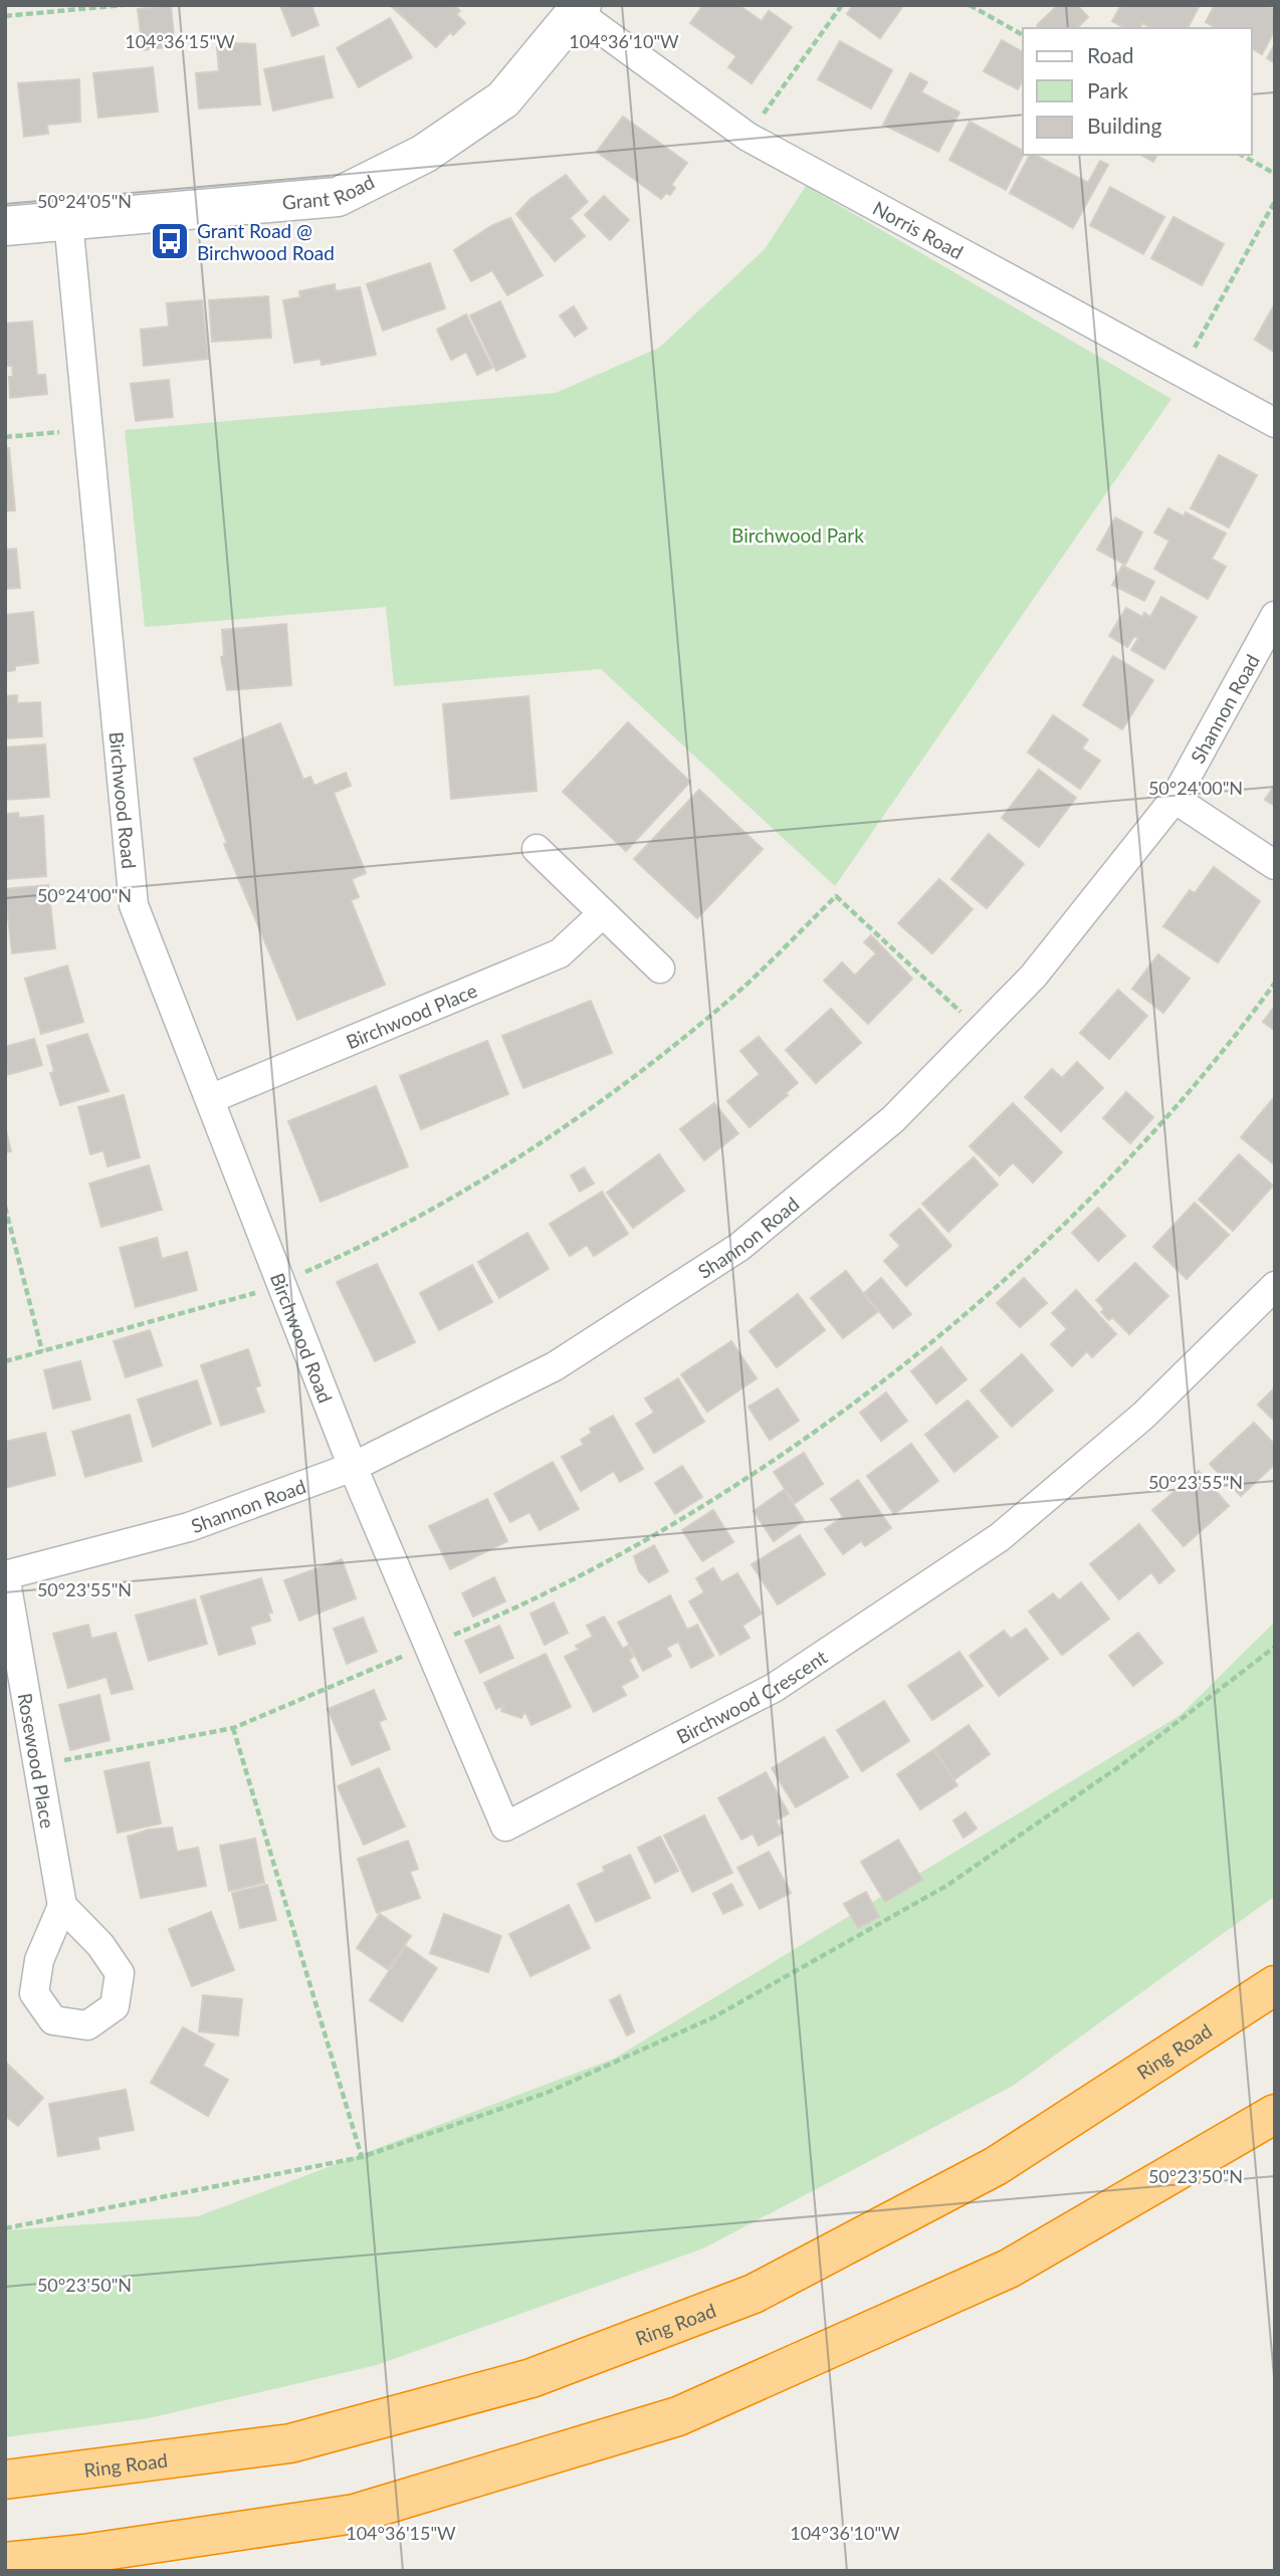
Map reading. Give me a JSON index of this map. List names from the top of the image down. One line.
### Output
{"streets":{"highway":["Ring Road"],"street":["Grant Road","Norris Road","Shannon Road","Birchwood Road","Birchwood Place","Birchwood Crescent","Rosewood Place"]},"crossings":[["Grant Road","Norris Road"],["Grant Road","Birchwood Road"],["Shannon Road","Birchwood Road"],["Shannon Road","Birchwood Crescent"],["Shannon Road","Rosewood Place"],["Birchwood Road","Birchwood Place"],["Birchwood Road","Birchwood Crescent"]],"parks":["Birchwood Park"],"places":{"bus stop":["Grant Road @ Birchwood Road"]},"legend":["Road","Park","Building"],"coordinates":["104°36'15\"W","104°36'10\"W","50°24'05\"N","50°24'00\"N","50°23'55\"N","50°23'50\"N"]}
